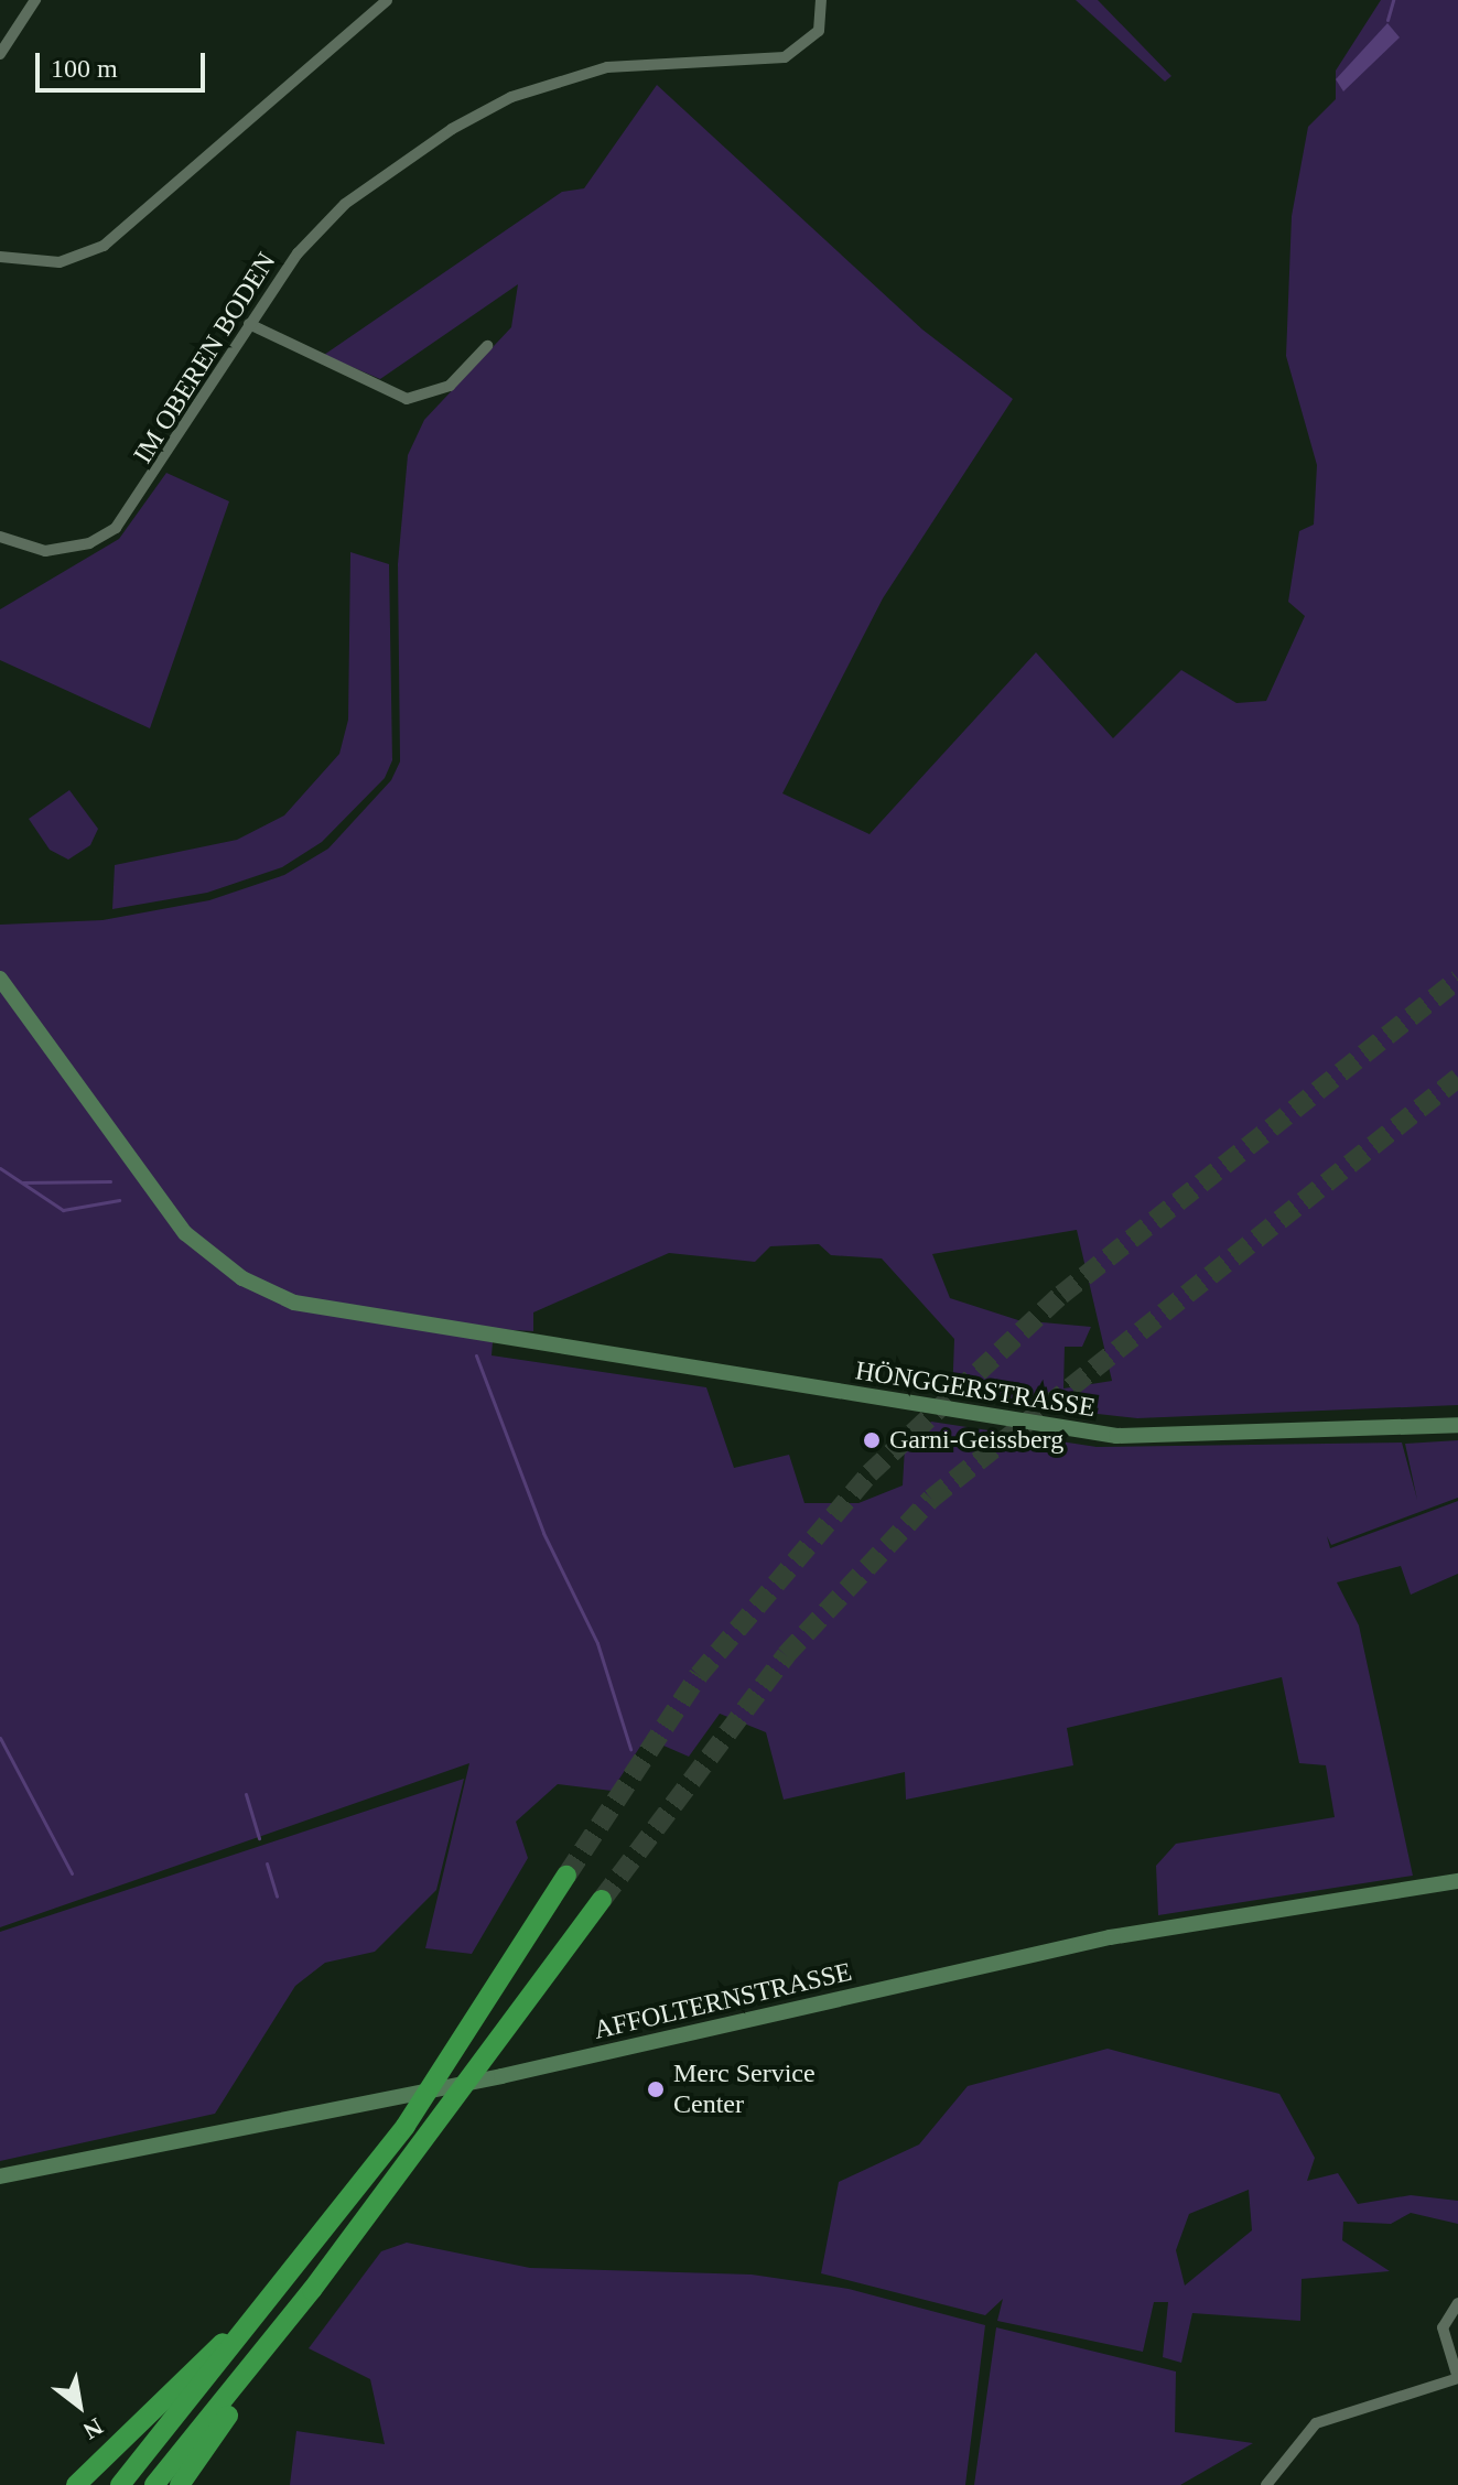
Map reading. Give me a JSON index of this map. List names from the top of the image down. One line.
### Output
{"streets":{"main road":["HÖNGGERSTRASSE","AFFOLTERNSTRASSE"],"street":["IM OBEREN BODEN"]},"places":["Garni-Geissberg","Merc Service Center"],"scale_bar":"100 m","north":"bottom right"}
